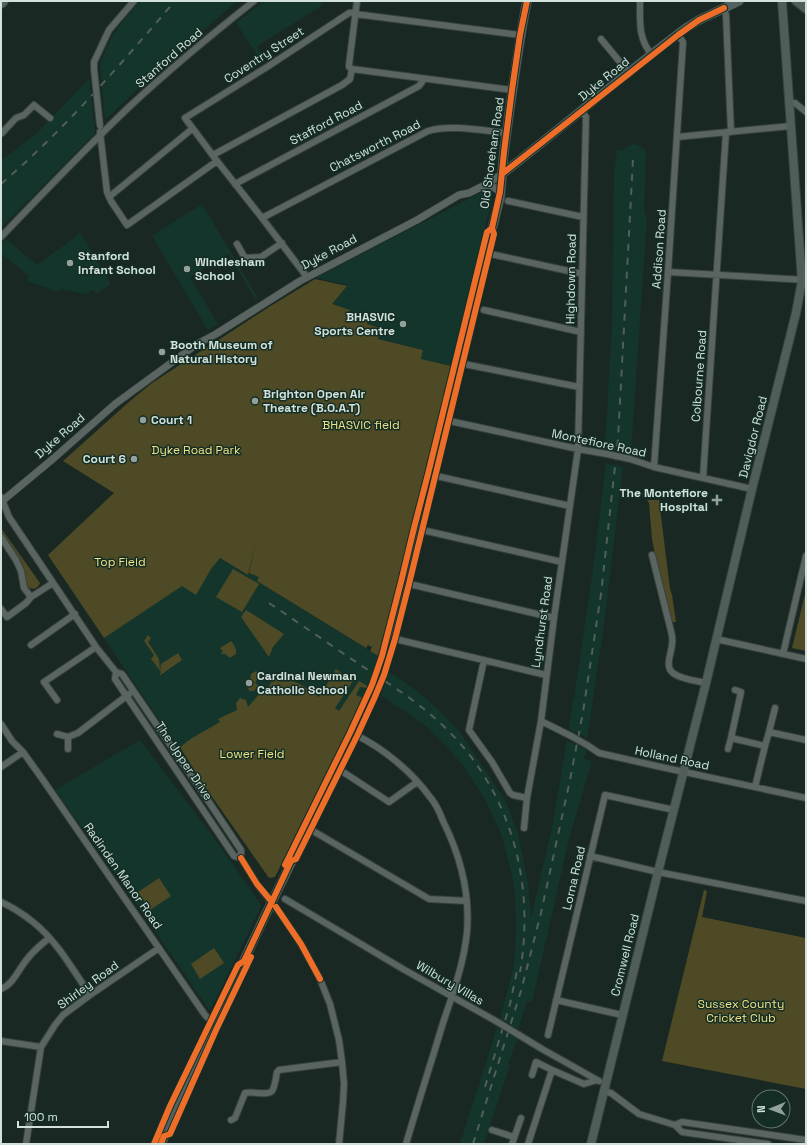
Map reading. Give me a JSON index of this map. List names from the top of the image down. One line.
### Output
{"streets":{"main road":["Dyke Road","Old Shoreham Road","Davigdor Road","Cromwell Road"],"street":["Coventry Street","Stanford Road","Stafford Road","Chatsworth Road","Addison Road","Highdown Road","Colbourne Road","Montefiore Road","Lyndhurst Road","Holland Road","The Upper Drive","Radinden Manor Road","Lorna Road","Wilbury Villas","Shirley Road"]},"crossings":[["Dyke Road","Old Shoreham Road"],["Dyke Road","Addison Road"],["Dyke Road","Highdown Road"],["Dyke Road","Colbourne Road"],["Dyke Road","The Upper Drive"],["Chatsworth Road","Old Shoreham Road"],["Old Shoreham Road","Montefiore Road"],["Old Shoreham Road","The Upper Drive"],["Old Shoreham Road","Radinden Manor Road"],["Addison Road","Montefiore Road"],["Highdown Road","Montefiore Road"],["Highdown Road","Lyndhurst Road"],["Colbourne Road","Montefiore Road"],["Davigdor Road","Montefiore Road"],["Davigdor Road","Holland Road"],["Davigdor Road","Cromwell Road"],["Montefiore Road","Lyndhurst Road"],["Lyndhurst Road","Holland Road"],["Holland Road","Cromwell Road"],["Radinden Manor Road","Shirley Road"],["Lorna Road","Cromwell Road"],["Cromwell Road","Wilbury Villas"]],"parks":["BHASVIC field","Dyke Road Park","Top Field","Lower Field","Sussex County Cricket Club"],"places":{"other":["Stanford Infant School","Windlesham School","BHASVIC Sports Centre","Booth Museum of Natural History","Brighton Open Air Theatre (B.O.A.T)","Court 1","Court 6","Cardinal Newman Catholic School"],"health":["The Montefiore Hospital"]},"scale_bar":"100 m","north":"left"}
